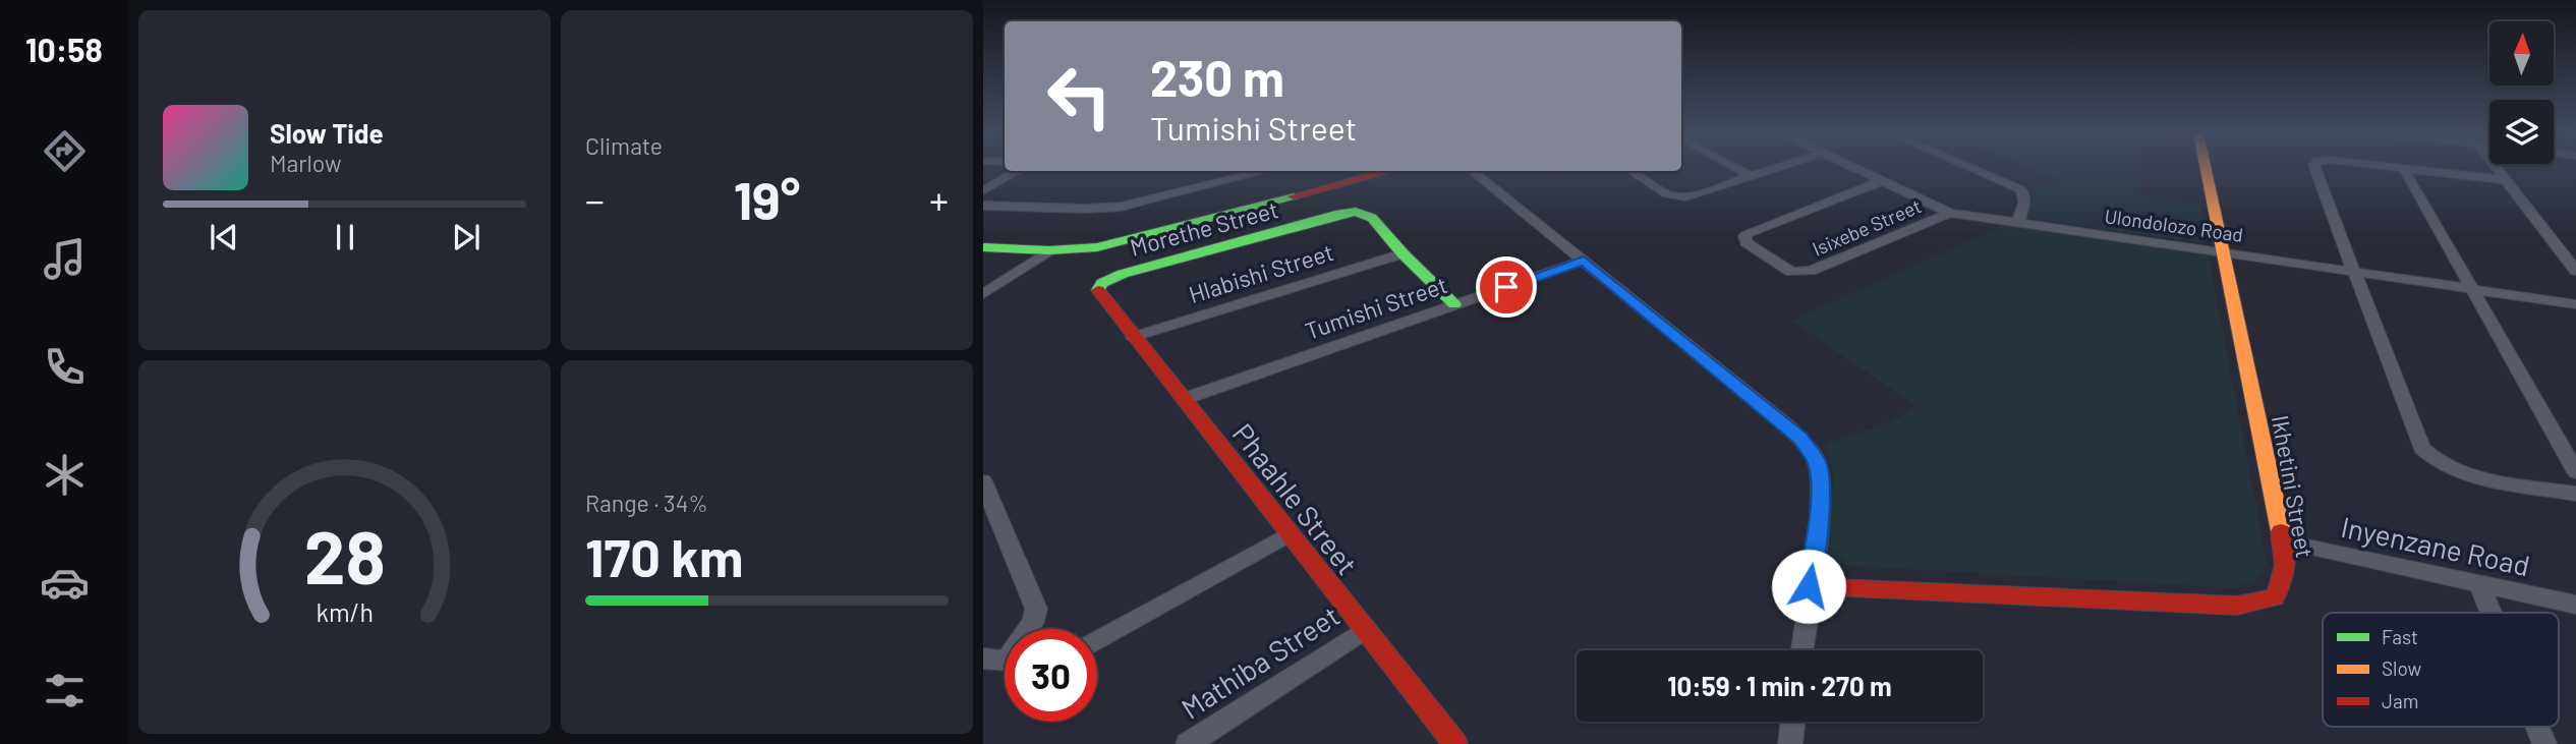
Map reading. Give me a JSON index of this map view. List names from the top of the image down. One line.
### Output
{"streets":{"street":["Ulondolozo Road","Isixebe Street","Morethe Street","Hlabishi Street","Tumishi Street","Ikhetini Street","Phaahle Street","Inyenzane Road","Mathiba Street"]},"crossings":[["Ulondolozo Road","Isixebe Street"],["Ulondolozo Road","Ikhetini Street"],["Morethe Street","Hlabishi Street"],["Morethe Street","Tumishi Street"],["Morethe Street","Phaahle Street"],["Hlabishi Street","Phaahle Street"],["Tumishi Street","Phaahle Street"],["Ikhetini Street","Inyenzane Road"],["Phaahle Street","Mathiba Street"]],"legend":["Fast","Slow","Jam"],"north":"top","page":{"tabs":"10:58","tile":["Climate",["Range · 34%","170 km"]],"turn":["230 m","Tumishi Street"],"song":["Slow Tide","Marlow"],"heat":["−","19°","+"],"limit":"30","trip":"10:59 · 1 min · 270 m","gauge":["28","km/h"]}}
